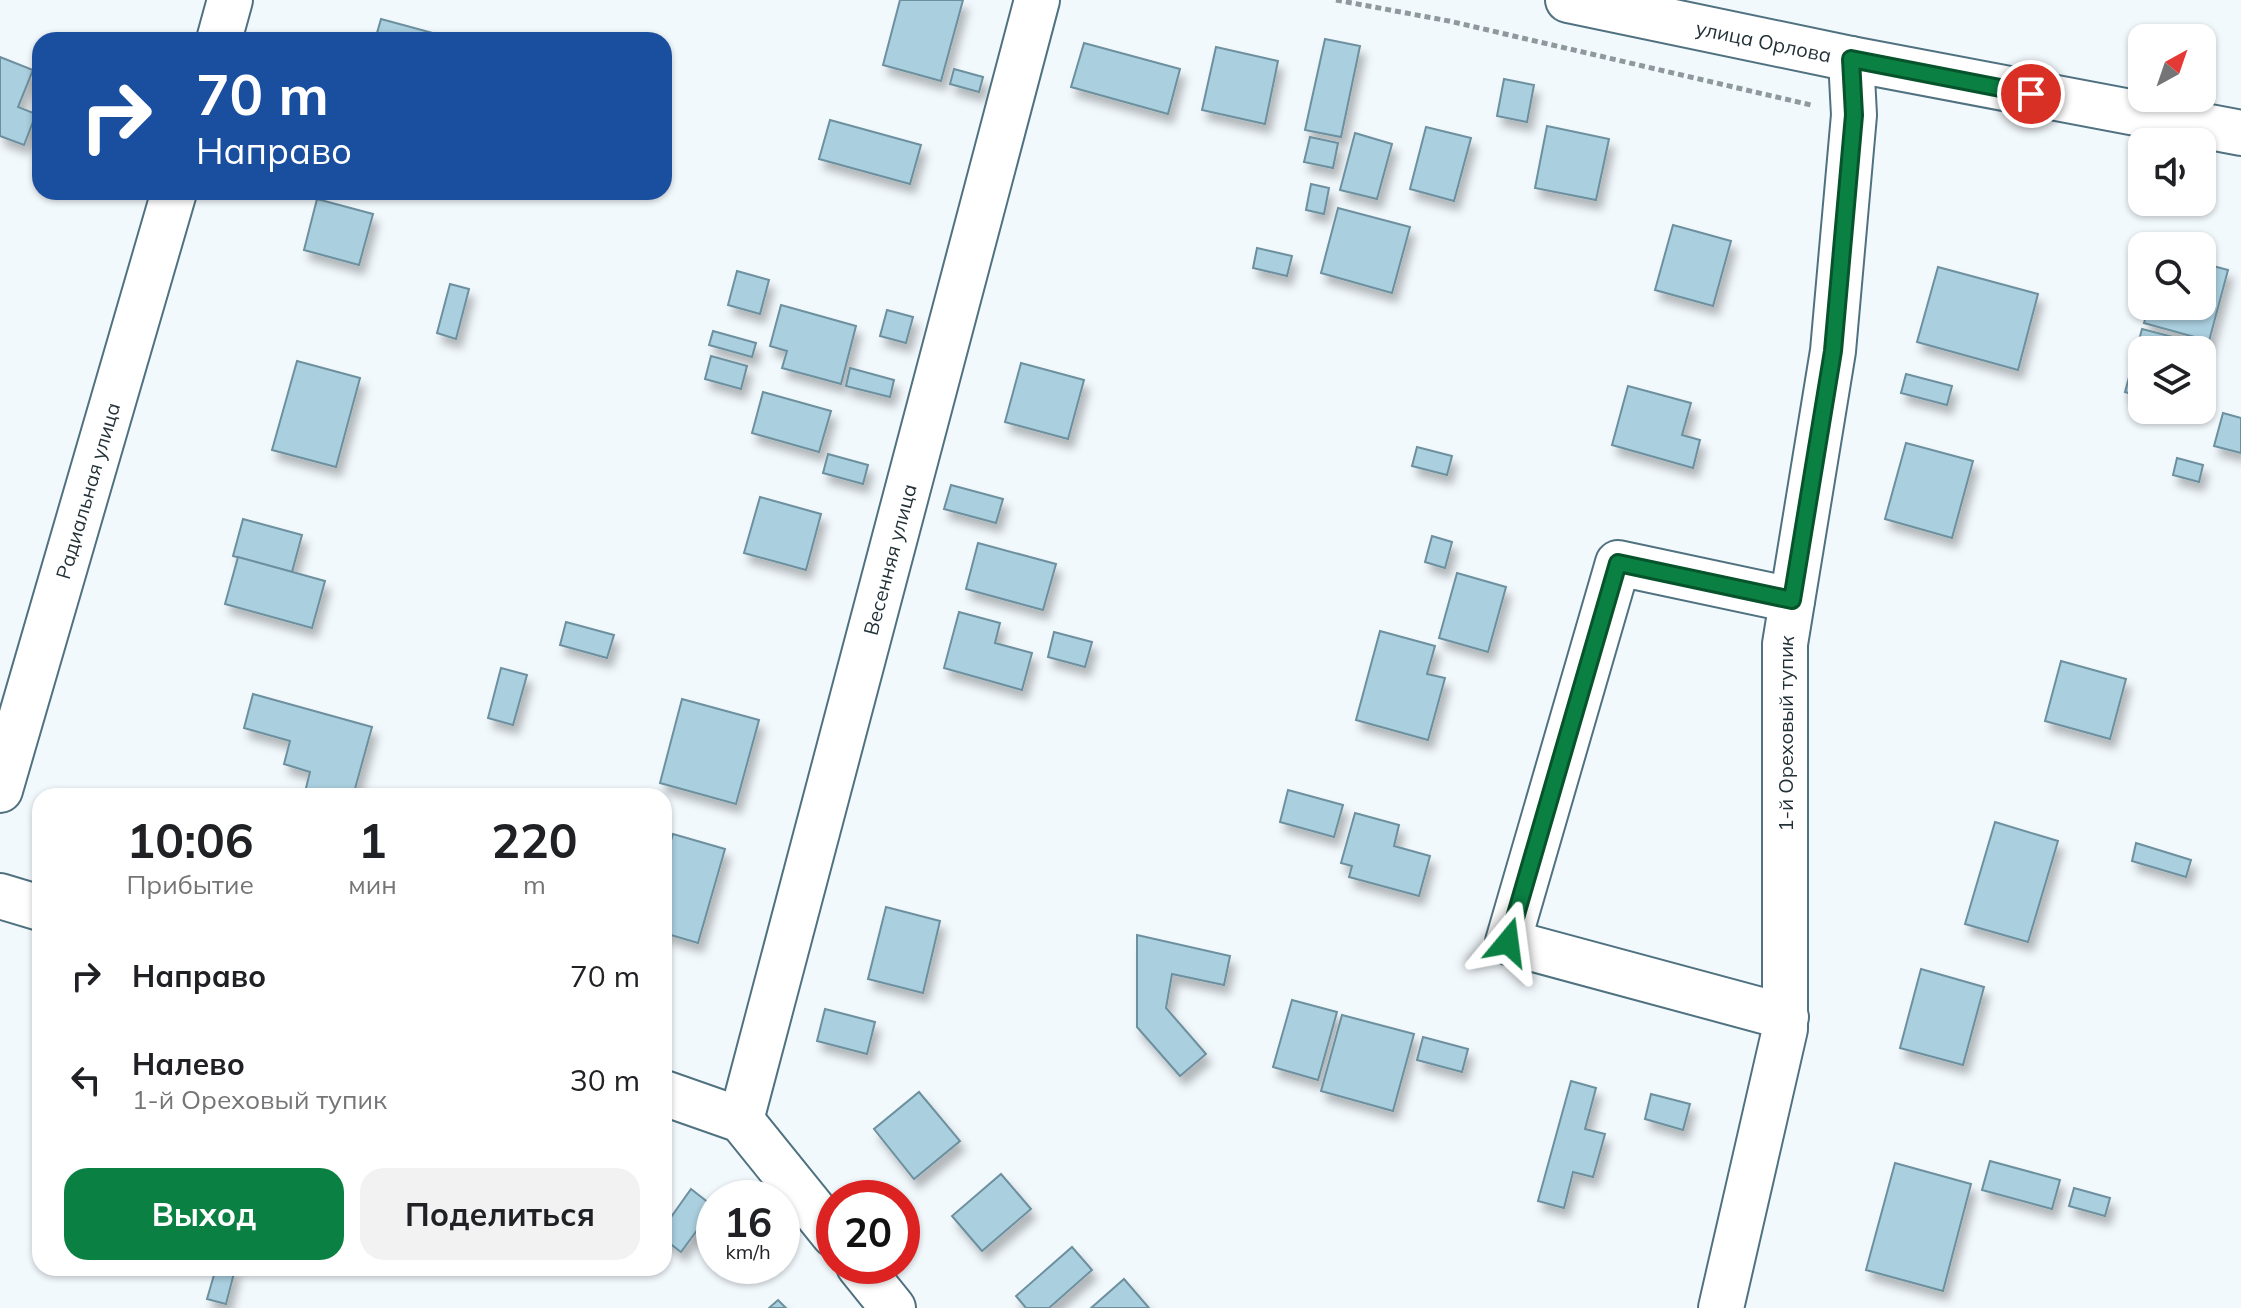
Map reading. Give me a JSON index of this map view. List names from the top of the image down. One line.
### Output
{"streets":{"street":["улица Орлова","Радиальная улица","Весенняя улица","1-й Ореховый тупик"]},"crossings":[["улица Орлова","1-й Ореховый тупик"]],"north":"top right","page":{"turn":["70 m","Направо"],"eta":["10:06","Прибытие","1","мин","220","m"],"list":[{"name":"Направо","value":"70 m"},{"name":"Налево","note":"1-й Ореховый тупик","value":"30 m"}],"buttons":["Выход","Поделиться"],"speed":"16 km/h","limit":"20"}}
